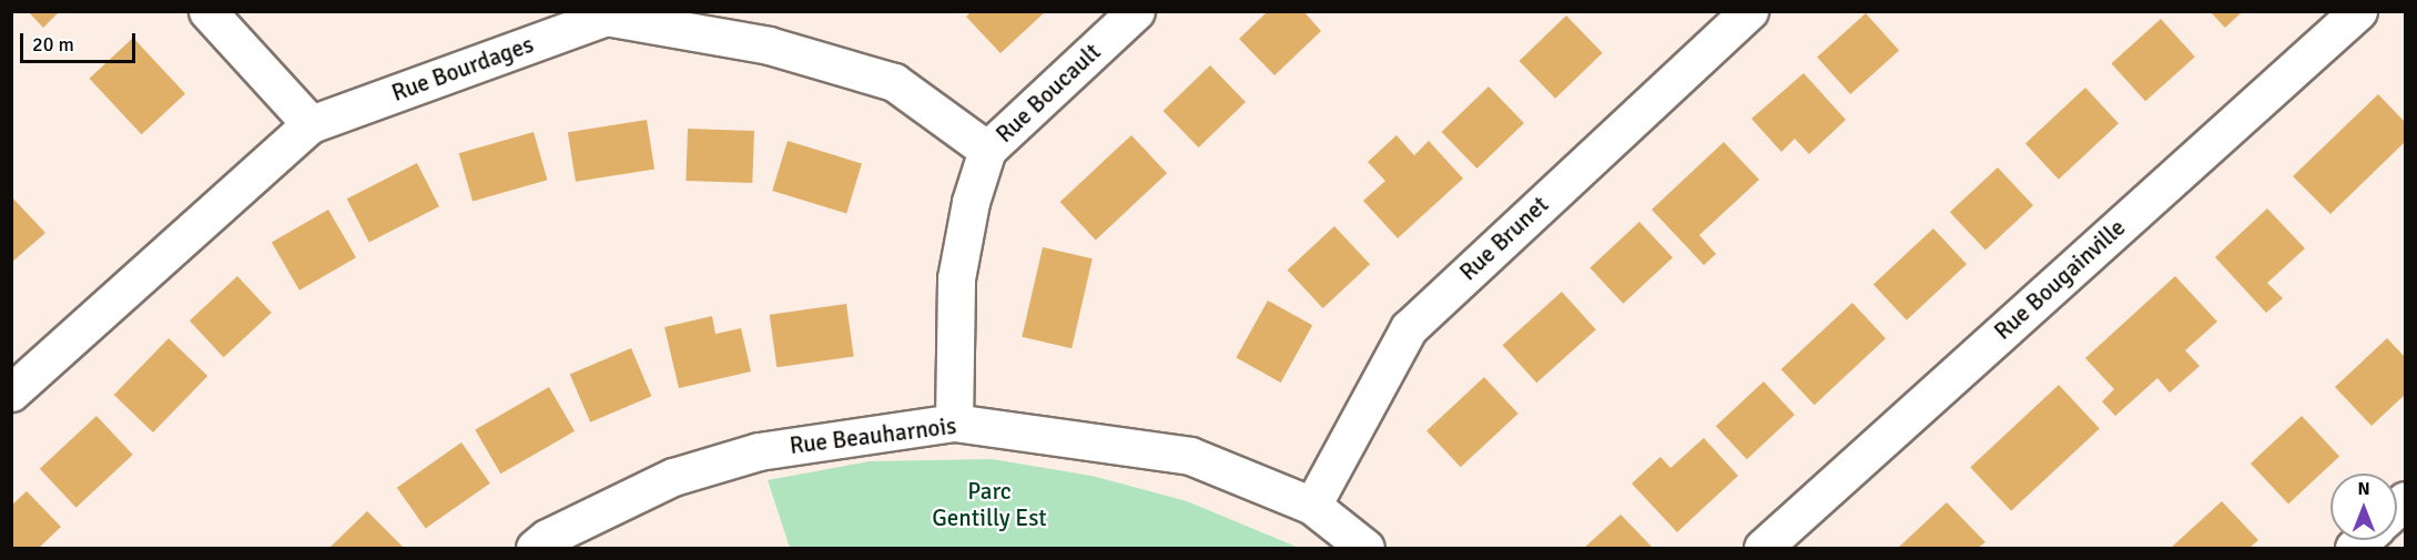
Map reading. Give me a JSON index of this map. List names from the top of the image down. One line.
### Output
{"streets":{"street":["Rue Bourdages","Rue Boucault","Rue Brunet","Rue Bougainville","Rue Beauharnois"]},"crossings":[["Rue Bourdages","Rue Boucault"],["Rue Boucault","Rue Beauharnois"],["Rue Brunet","Rue Beauharnois"]],"parks":["Parc Gentilly Est"],"scale_bar":"20 m","north":"top"}
